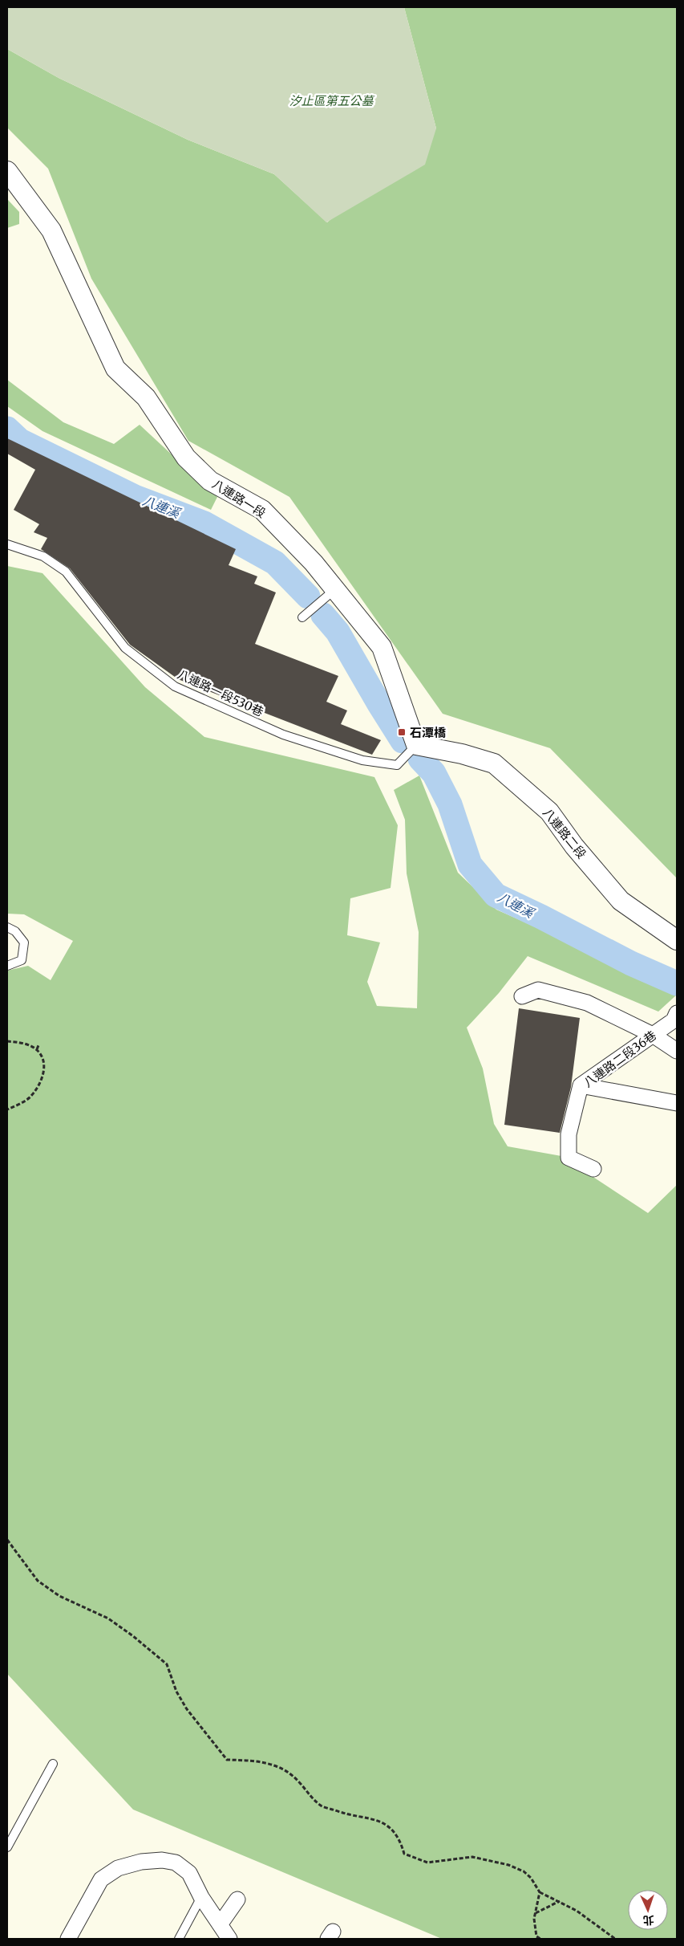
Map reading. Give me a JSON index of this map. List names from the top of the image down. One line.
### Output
{"streets":{"street":["八連路一段","八連路二段","八連路二段36巷"],"lane":["八連路一段530巷"]},"crossings":[["八連路一段","八連路一段530巷"],["八連路一段","八連路二段"],["八連路一段530巷","八連路二段"]],"water":["八連溪"],"parks":["汐止區第五公墓"],"places":{"transit":["石潭橋"]},"north":"bottom"}
